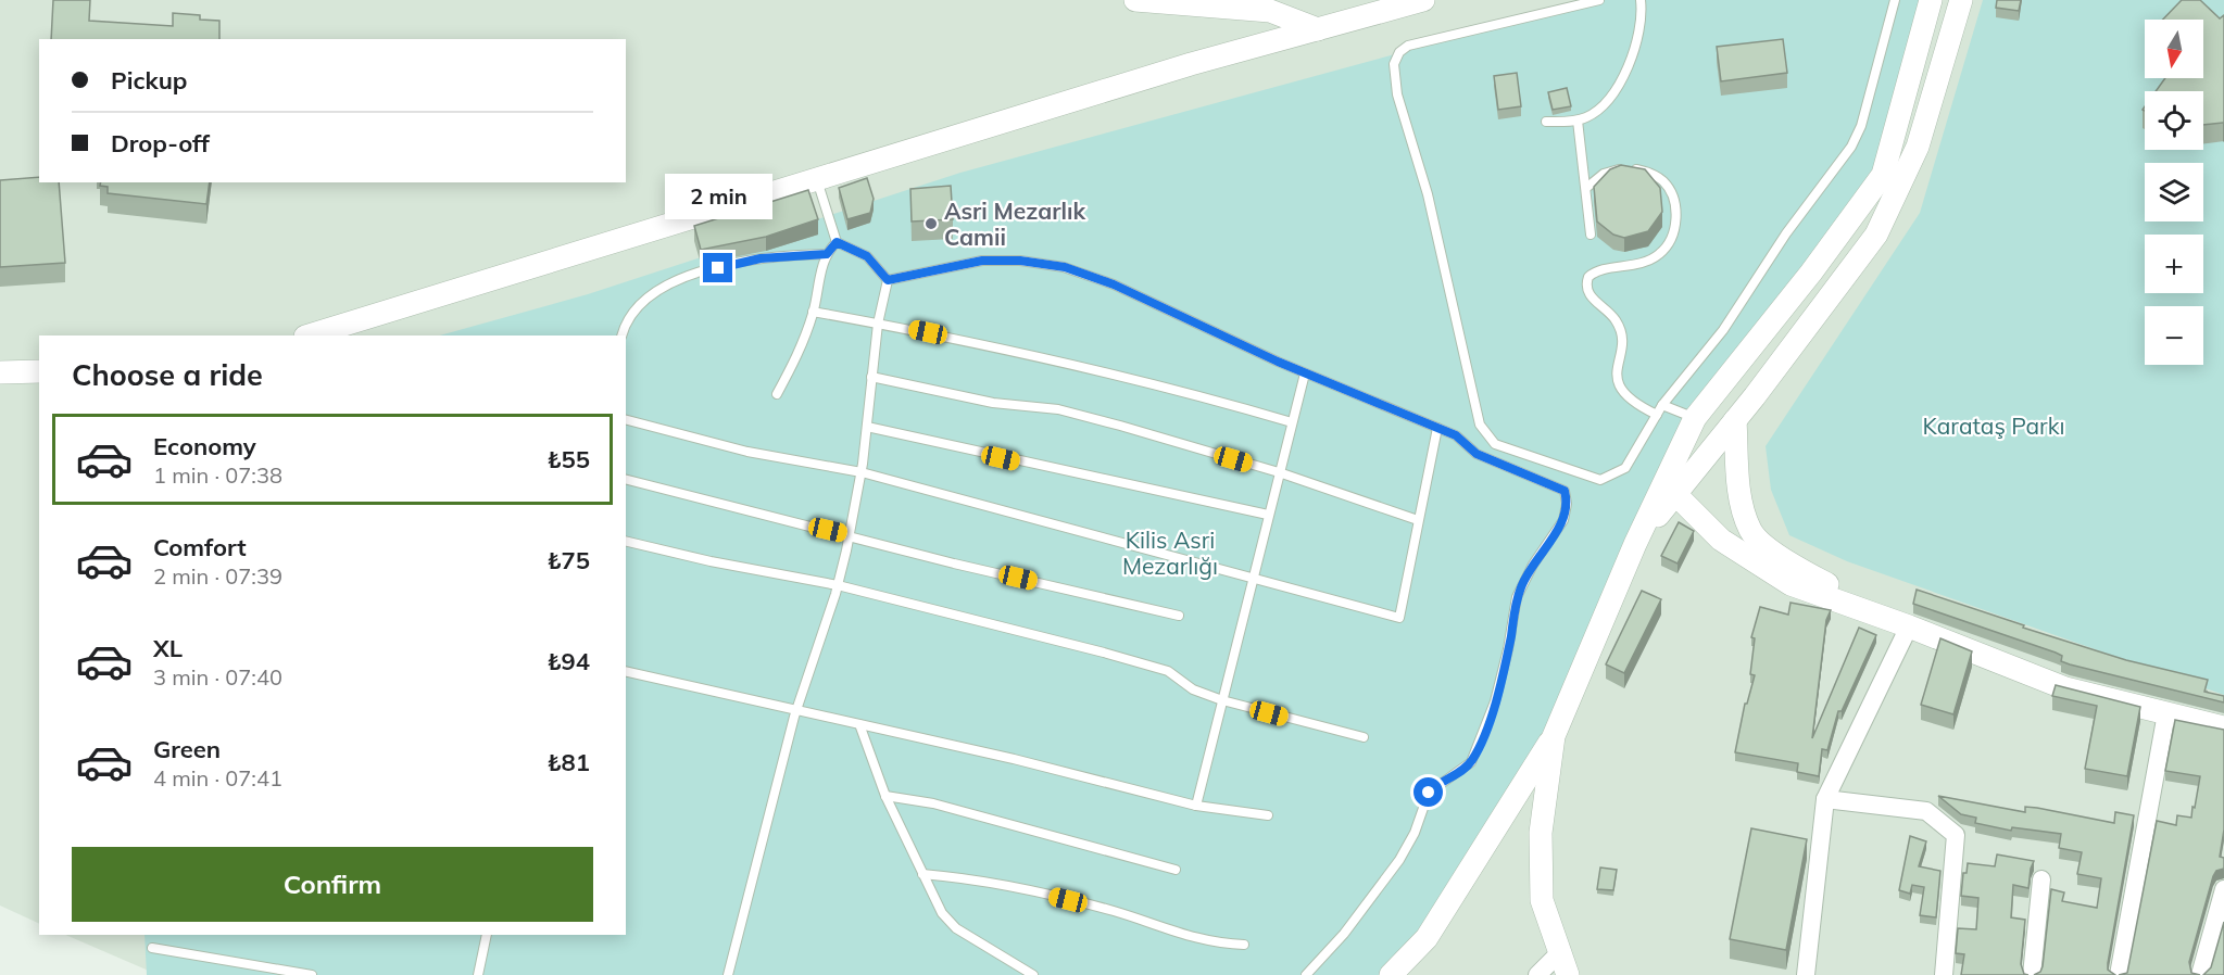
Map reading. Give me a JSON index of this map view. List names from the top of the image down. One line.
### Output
{"parks":["Karataş Parkı","Kilis Asri Mezarlığı"],"places":["Asri Mezarlık Camii"],"north":"bottom","page":{"map_buttons":["+","−"],"banner":["Pickup","Drop-off"],"bubble":"2 min","heading":"Choose a ride","list":[{"name":"Economy","note":"1 min · 07:38","value":"₺55"},{"name":"Comfort","note":"2 min · 07:39","value":"₺75"},{"name":"XL","note":"3 min · 07:40","value":"₺94"},{"name":"Green","note":"4 min · 07:41","value":"₺81"}],"buttons":"Confirm"}}
